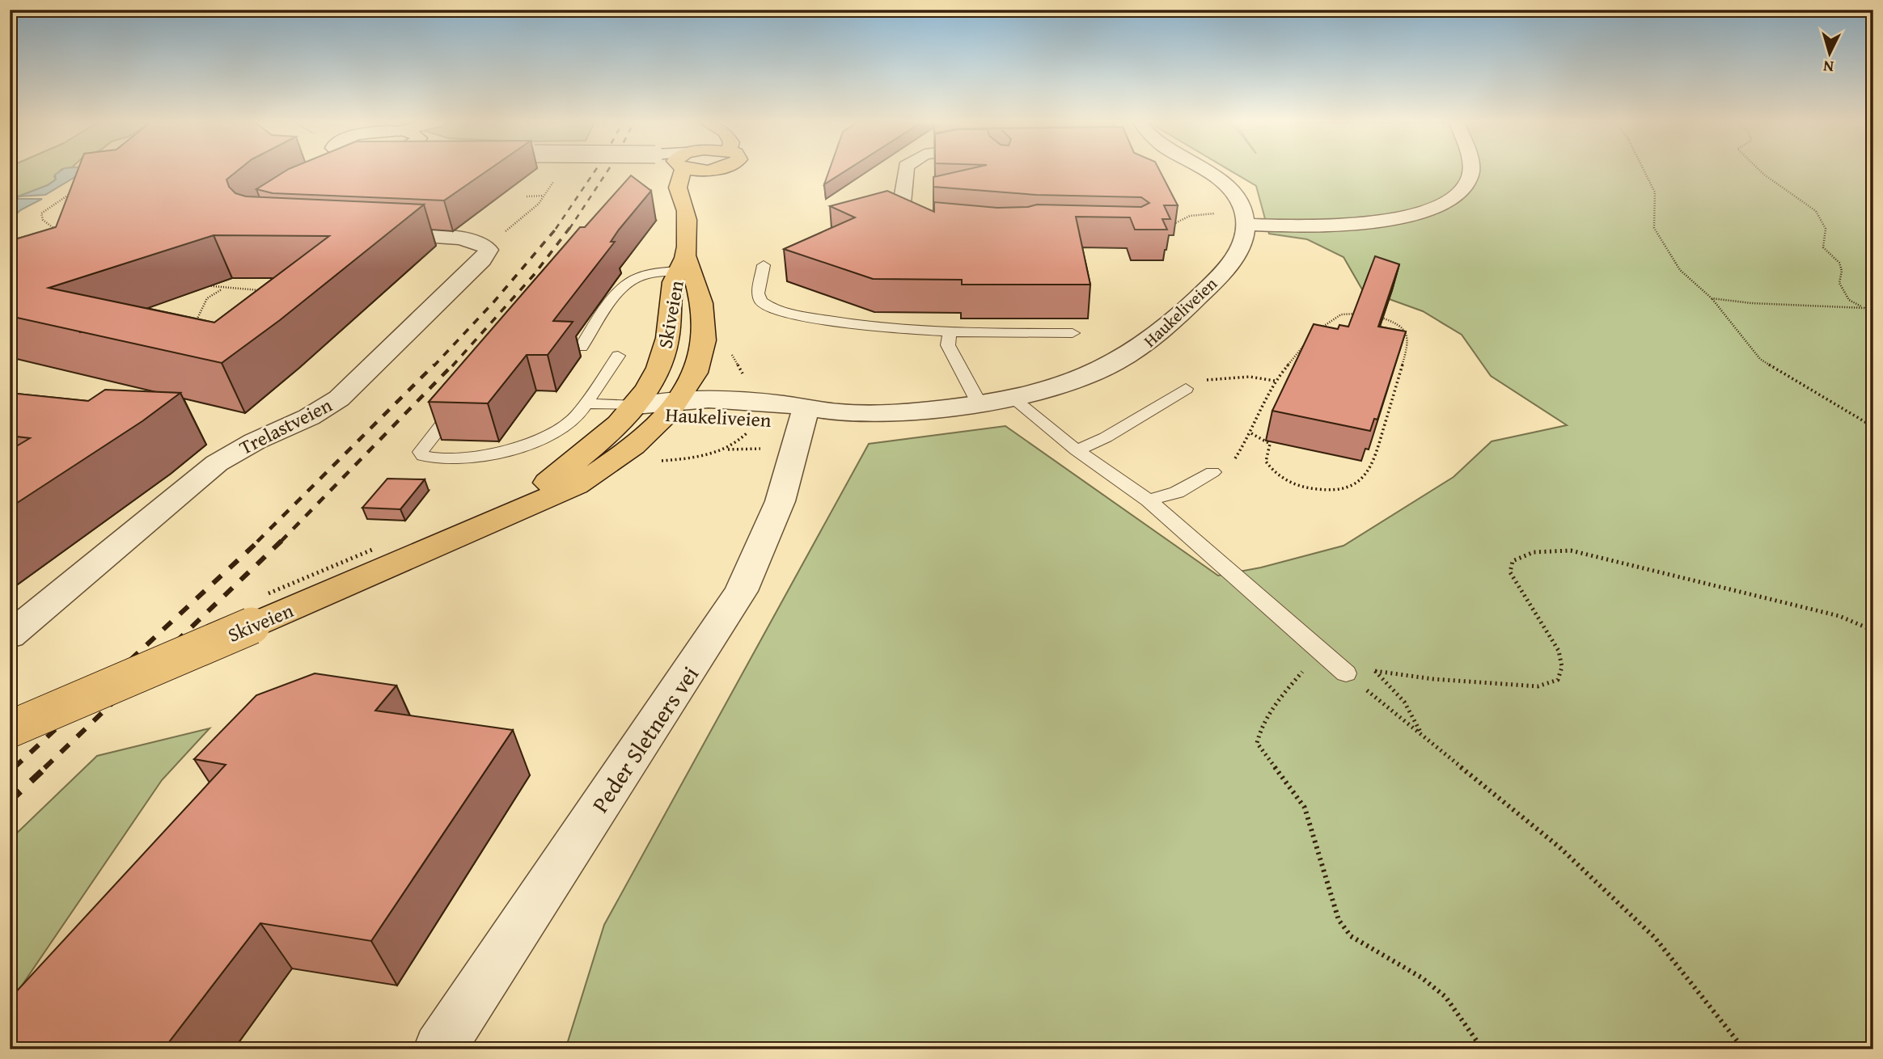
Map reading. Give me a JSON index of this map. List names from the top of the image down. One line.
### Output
{"streets":{"main road":["Skiveien"],"street":["Haukeliveien","Trelastveien","Peder Sletners vei"]},"crossings":[["Haukeliveien","Skiveien"],["Haukeliveien","Peder Sletners vei"]],"north":"bottom"}
